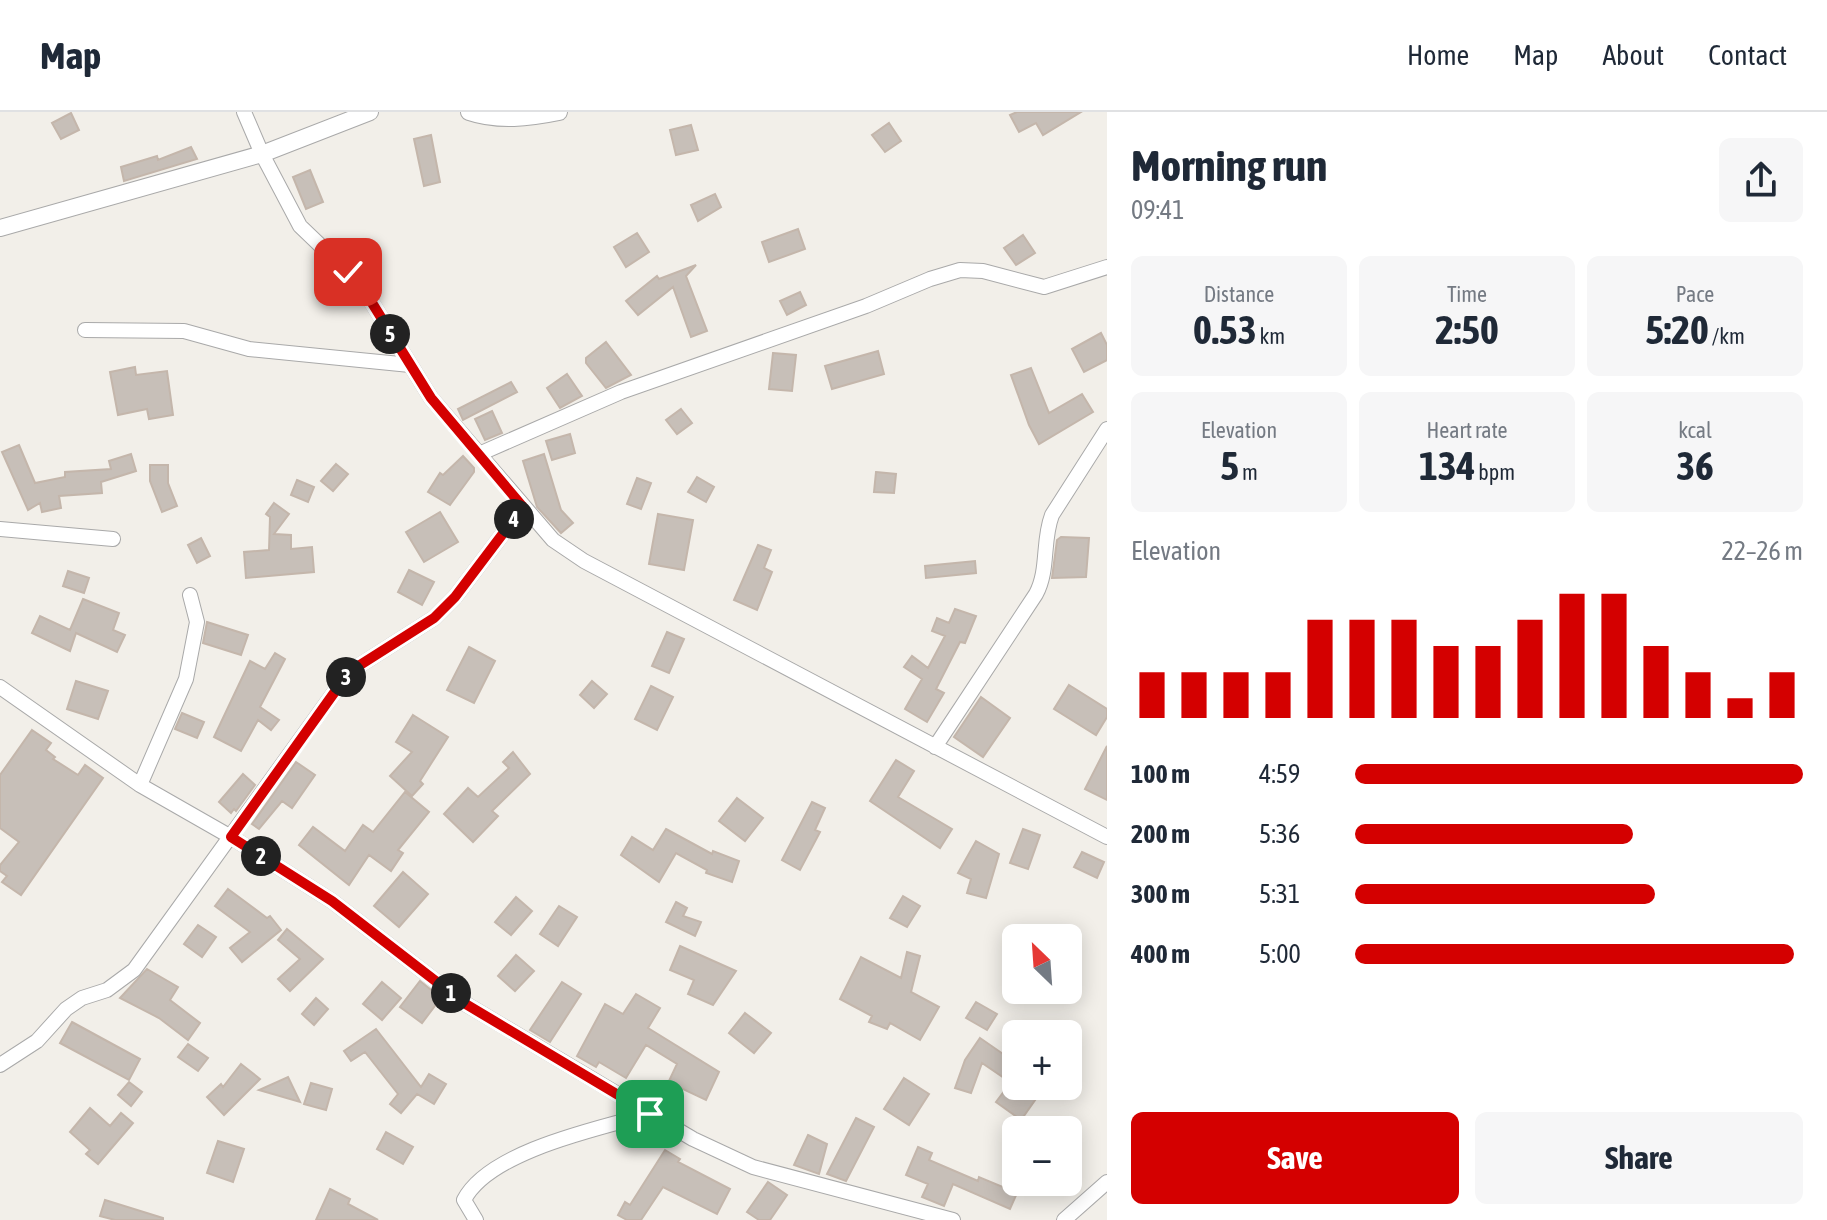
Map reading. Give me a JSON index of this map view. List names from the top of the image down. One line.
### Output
{"north":"top left","page":{"header":"Map","nav":["Home","Map","About","Contact"],"heading":["Morning run","09:41"],"stats":[["Distance","0.53 km"],["Time","2:50"],["Pace","5:20 /km"],["Elevation","5 m"],["Heart rate","134 bpm"],["kcal","36"]],"pins":["5","4","3","2","1"],"chart":["Elevation","22–26 m"],"list":[{"name":"100 m","note":"4:59"},{"name":"200 m","note":"5:36"},{"name":"300 m","note":"5:31"},{"name":"400 m","note":"5:00"}],"map_buttons":["+","−"],"buttons":["Save","Share"]}}
